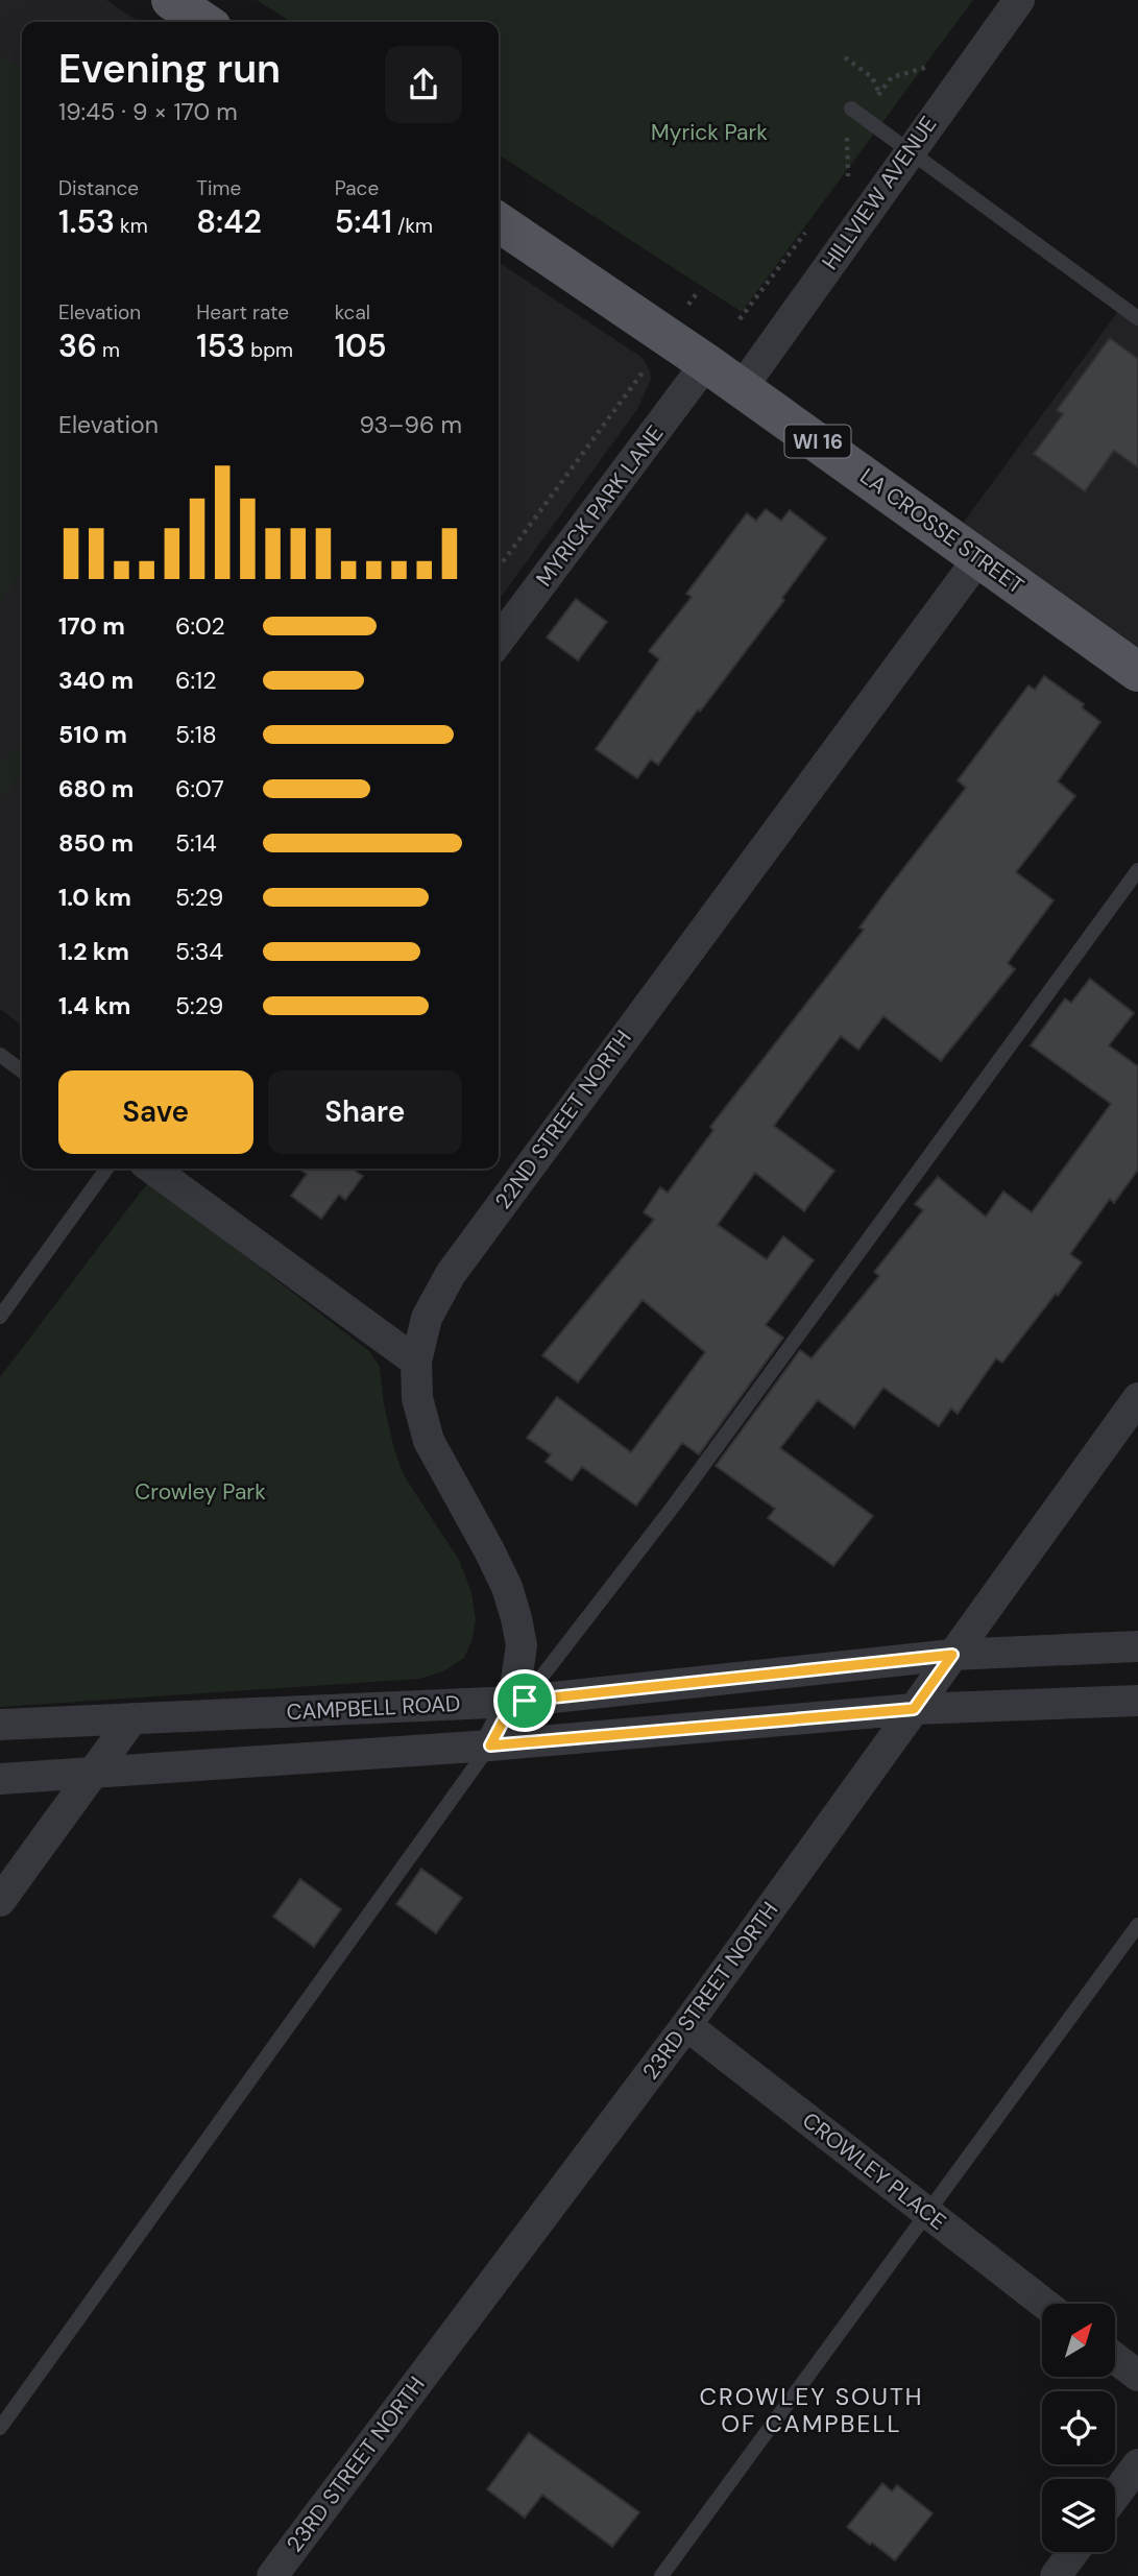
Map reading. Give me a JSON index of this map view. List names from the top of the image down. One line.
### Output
{"streets":{"main road":["WI 16","LA CROSSE STREET"],"street":["HILLVIEW AVENUE","MYRICK PARK LANE","22ND STREET NORTH","CAMPBELL ROAD","23RD STREET NORTH","CROWLEY PLACE"]},"crossings":[["HILLVIEW AVENUE","LA CROSSE STREET"],["MYRICK PARK LANE","LA CROSSE STREET"],["LA CROSSE STREET","22ND STREET NORTH"],["22ND STREET NORTH","CAMPBELL ROAD"],["CAMPBELL ROAD","23RD STREET NORTH"],["23RD STREET NORTH","CROWLEY PLACE"]],"districts":["CROWLEY SOUTH OF CAMPBELL"],"parks":["Myrick Park","Crowley Park"],"north":"top right","page":{"heading":["Evening run","19:45 · 9 × 170 m"],"stats":[["Distance","1.53 km"],["Time","8:42"],["Pace","5:41 /km"],["Elevation","36 m"],["Heart rate","153 bpm"],["kcal","105"]],"chart":["Elevation","93–96 m"],"list":[{"name":"170 m","note":"6:02"},{"name":"340 m","note":"6:12"},{"name":"510 m","note":"5:18"},{"name":"680 m","note":"6:07"},{"name":"850 m","note":"5:14"},{"name":"1.0 km","note":"5:29"},{"name":"1.2 km","note":"5:34"},{"name":"1.4 km","note":"5:29"}],"buttons":["Save","Share"]}}
